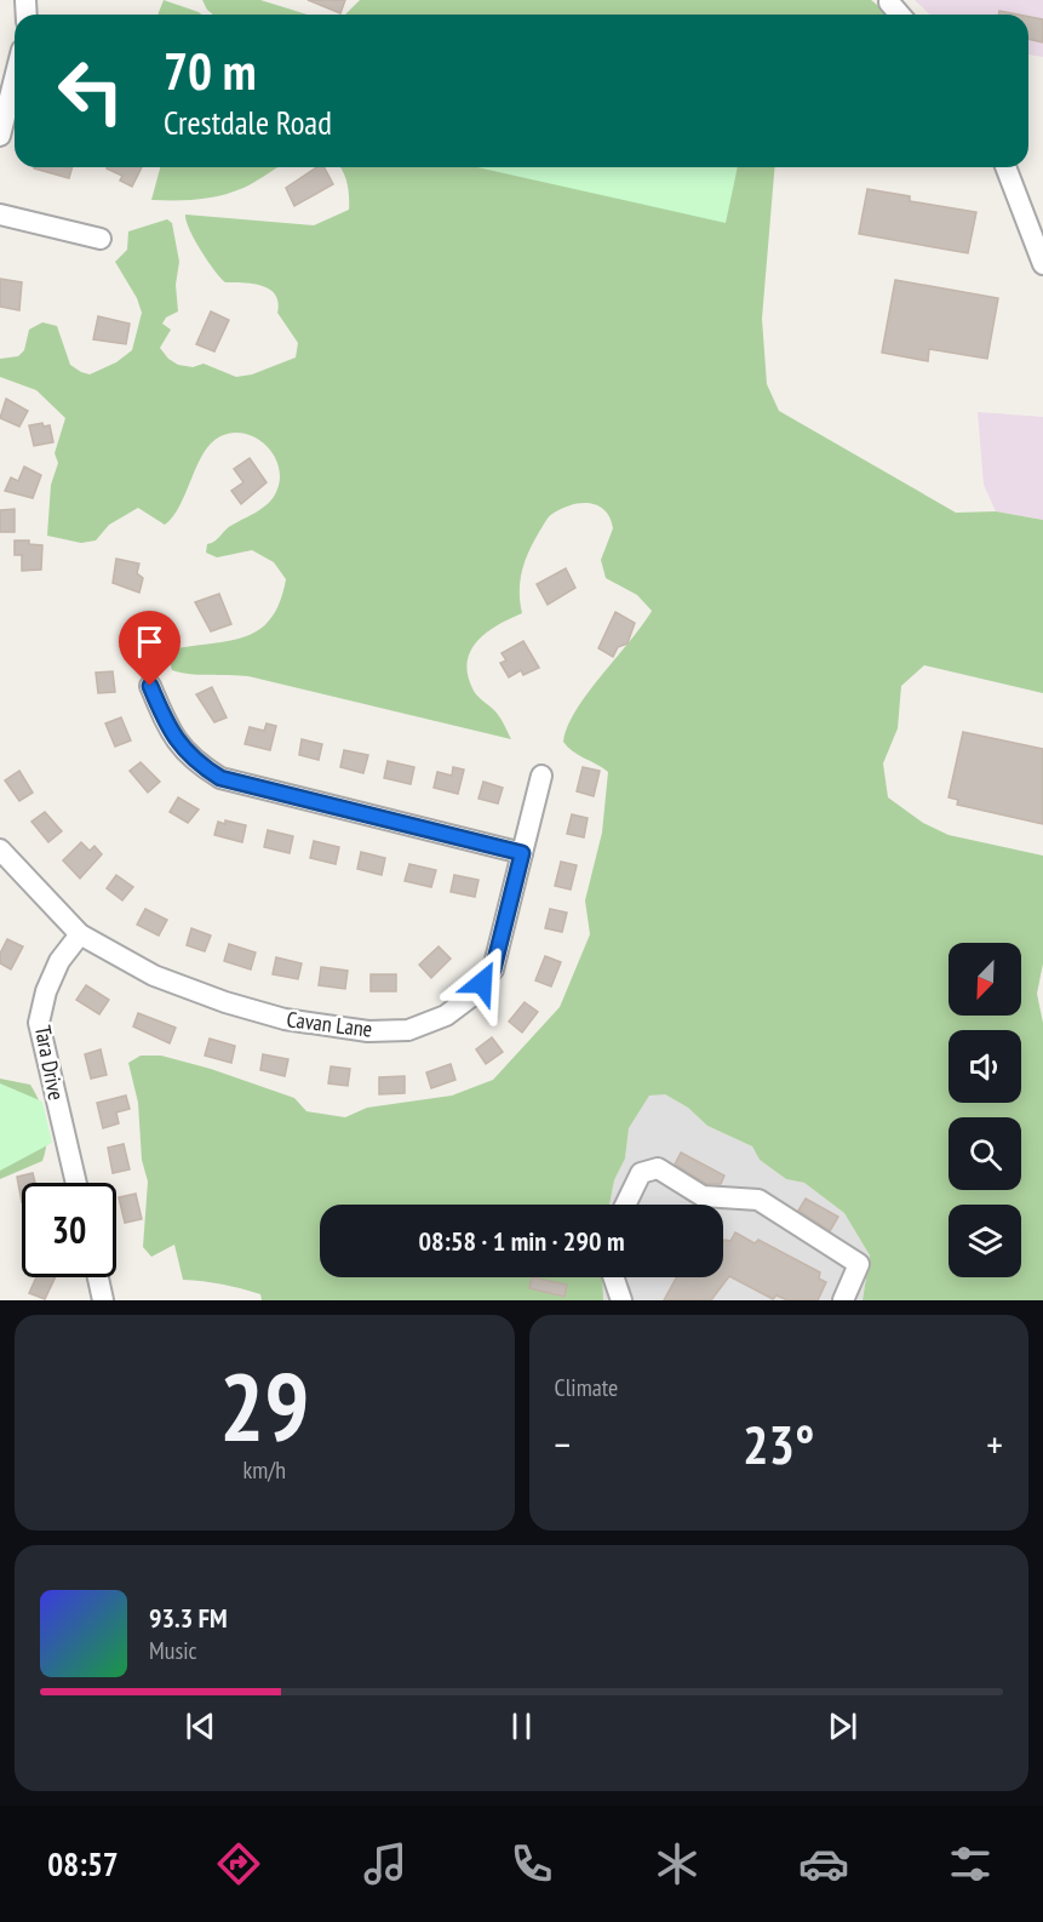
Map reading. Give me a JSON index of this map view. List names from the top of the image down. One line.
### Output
{"streets":{"street":["Cavan Lane","Tara Drive"]},"crossings":[["Cavan Lane","Tara Drive"]],"north":"bottom left","page":{"turn":["70 m","Crestdale Road"],"limit":"30","trip":"08:58 · 1 min · 290 m","tile":[["29","km/h"],"Climate"],"heat":["−","23°","+"],"song":["93.3 FM","Music"],"tabs":"08:57"}}
